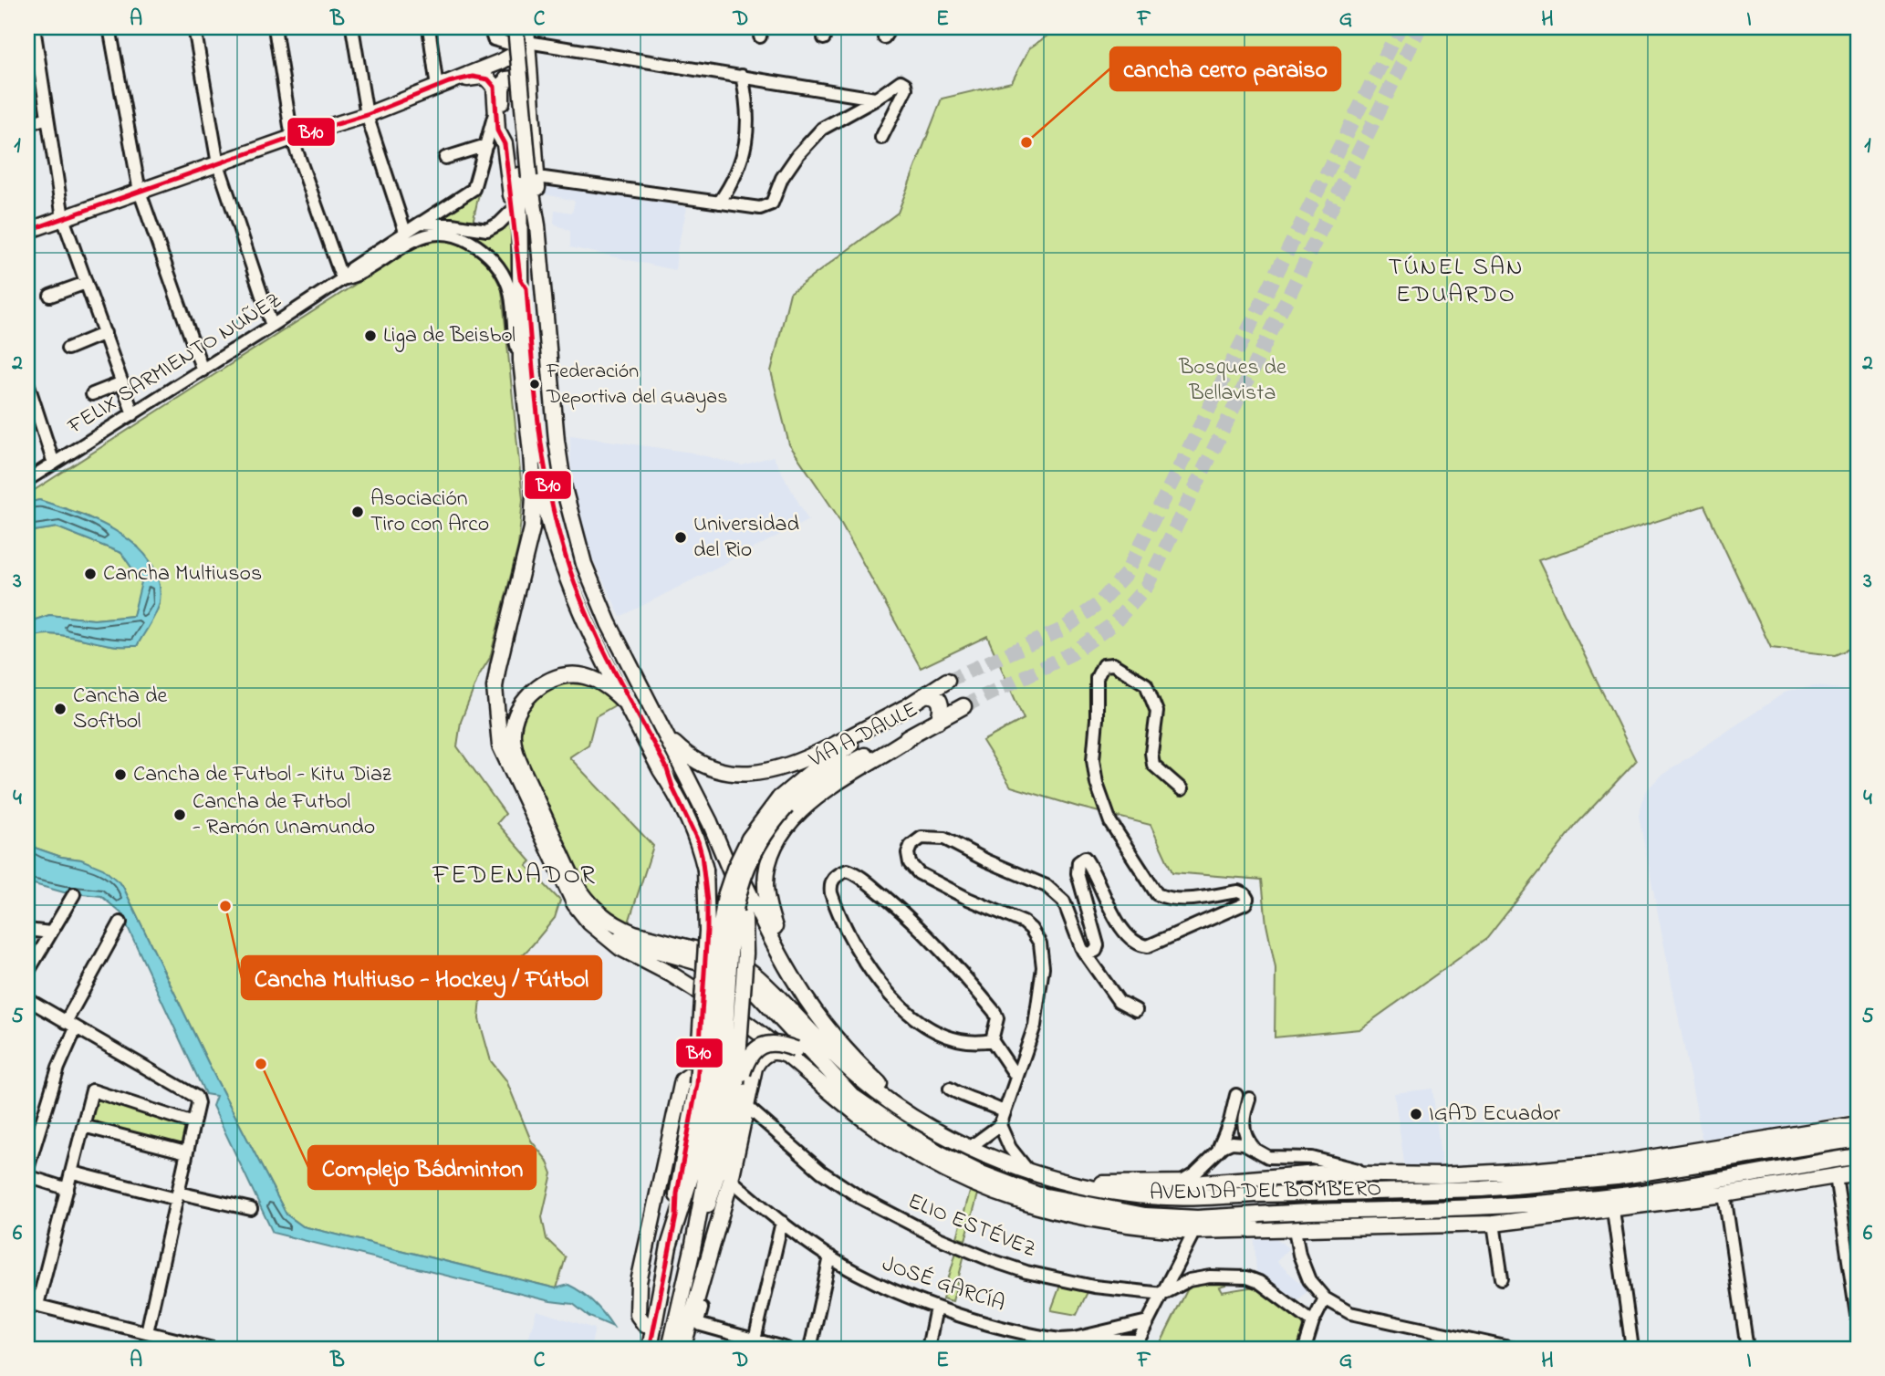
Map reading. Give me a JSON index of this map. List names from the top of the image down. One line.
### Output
{"streets":{"main road":["VÍA A DAULE","AVENIDA DEL BOMBERO"],"street":["FELIX SARMIENTO NUÑEZ","ELIO ESTÉVEZ","JOSÉ GARCÍA"]},"crossings":[["VÍA A DAULE","AVENIDA DEL BOMBERO"],["VÍA A DAULE","ELIO ESTÉVEZ"],["VÍA A DAULE","JOSÉ GARCÍA"]],"districts":["TÚNEL SAN EDUARDO","FEDENADOR"],"parks":["Bosques de Bellavista"],"places":["cancha cerro paraiso","Liga de Beisbol","Federación Deportiva del Guayas","Asociación Tiro con Arco","Universidad del Rio","Cancha Multiusos","Cancha de Softbol","Cancha de Futbol - Kitu Diaz","Cancha de Futbol - Ramón Unamundo","Cancha Multiuso - Hockey / Fútbol","Complejo Bádminton","IGAD Ecuador"],"lines":["transit line B10"],"grid":{"columns":["A","B","C","D","E","F","G","H","I"],"rows":["1","2","3","4","5","6"]}}
